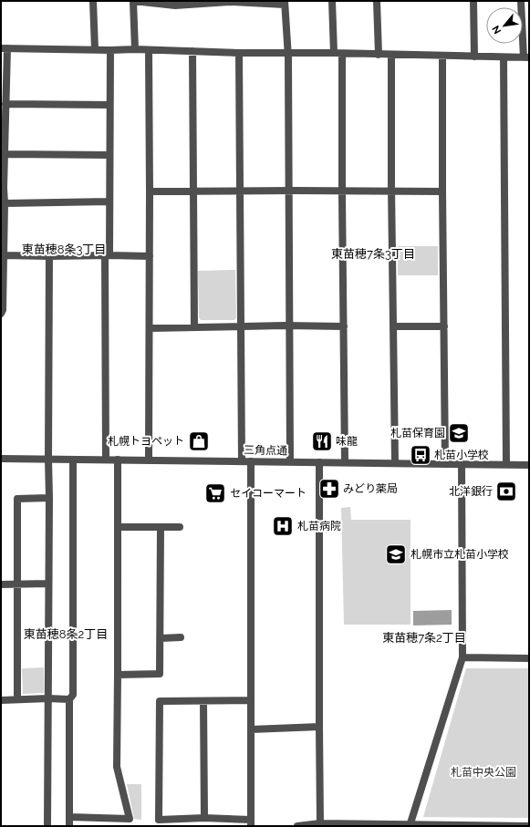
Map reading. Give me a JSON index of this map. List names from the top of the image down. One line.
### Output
{"streets":{"street":["三角点通"]},"districts":["東苗穂8条3丁目","東苗穂7条3丁目","東苗穂8条2丁目","東苗穂7条2丁目"],"parks":["札苗中央公園"],"places":{"school or university":["札苗保育園","札幌市立札苗小学校"],"shop":["札幌トヨペット"],"restaurant":["味龍"],"bus stop":["札苗小学校"],"pharmacy":["みどり薬局"],"bank":["北洋銀行"],"supermarket":["セイコーマート"],"hospital":["札苗病院"]},"north":"bottom left"}
